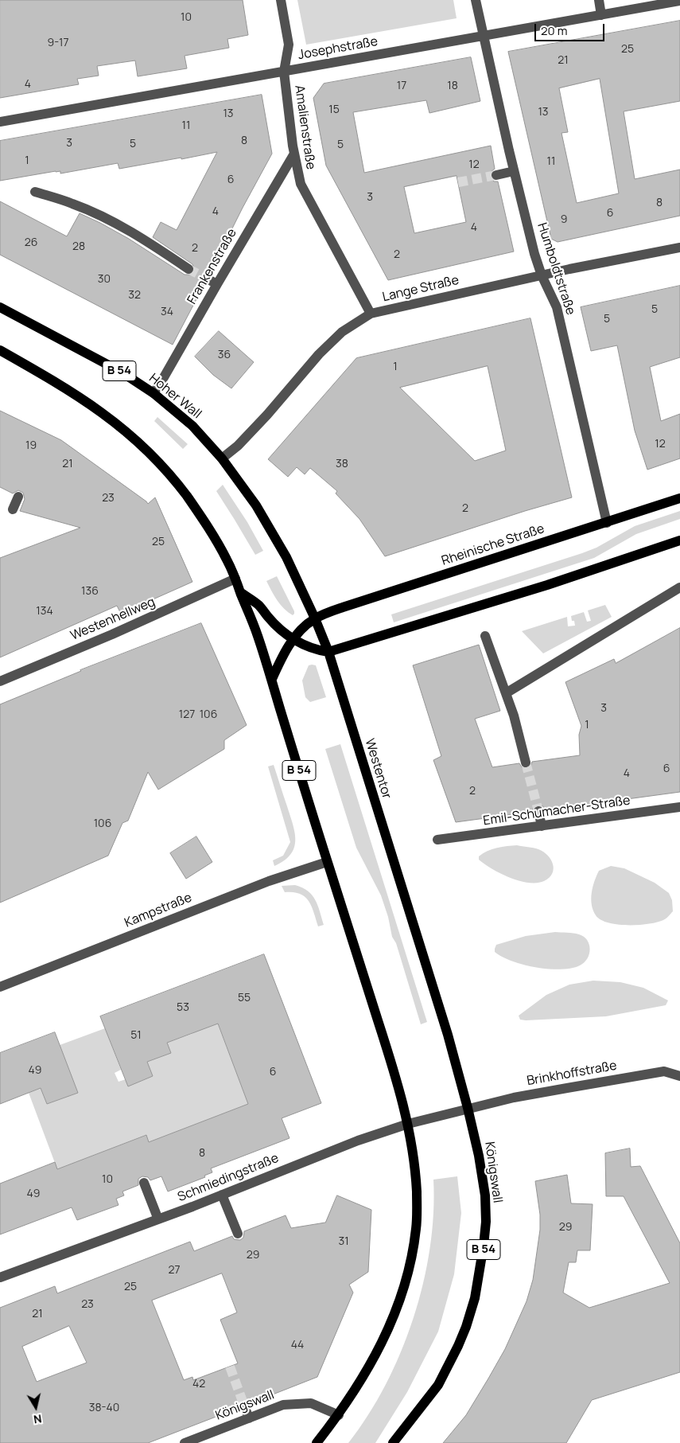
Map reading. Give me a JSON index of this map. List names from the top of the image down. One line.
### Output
{"streets":{"main road":["B 54","Hoher Wall","Rheinische Straße","Westentor","Königswall"],"street":["Josephstraße","Amalienstraße","Frankenstraße","Humboldtstraße","Lange Straße","Westenhellweg","Emil-Schumacher-Straße","Kampstraße","Brinkhoffstraße","Schmiedingstraße"]},"crossings":[["Josephstraße","Amalienstraße"],["Josephstraße","Humboldtstraße"],["Amalienstraße","Frankenstraße"],["Amalienstraße","Lange Straße"],["Frankenstraße","Hoher Wall"],["Humboldtstraße","Lange Straße"],["Humboldtstraße","Rheinische Straße"],["Lange Straße","Hoher Wall"],["B 54","Westenhellweg"],["B 54","Kampstraße"],["B 54","Königswall"],["B 54","Schmiedingstraße"],["Hoher Wall","Westentor"],["Rheinische Straße","Westentor"],["Westentor","Königswall"],["Brinkhoffstraße","Königswall"],["Brinkhoffstraße","Schmiedingstraße"],["Königswall","Schmiedingstraße"]],"house_numbers":["10","9-17","25","21","4","17","18","15","13","13","11","8","3","5","5","1","11","12","6","3","8","4","6","9","4","26","28","2","2","30","32","5","34","5","36","1","12","19","21","38","23","2","25","136","134","3","127","106","1","6","4","2","106","55","53","51","49","6","8","10","49","29","31","29","27","25","23","21","44","42","38-40"],"scale_bar":"20 m","north":"bottom"}
